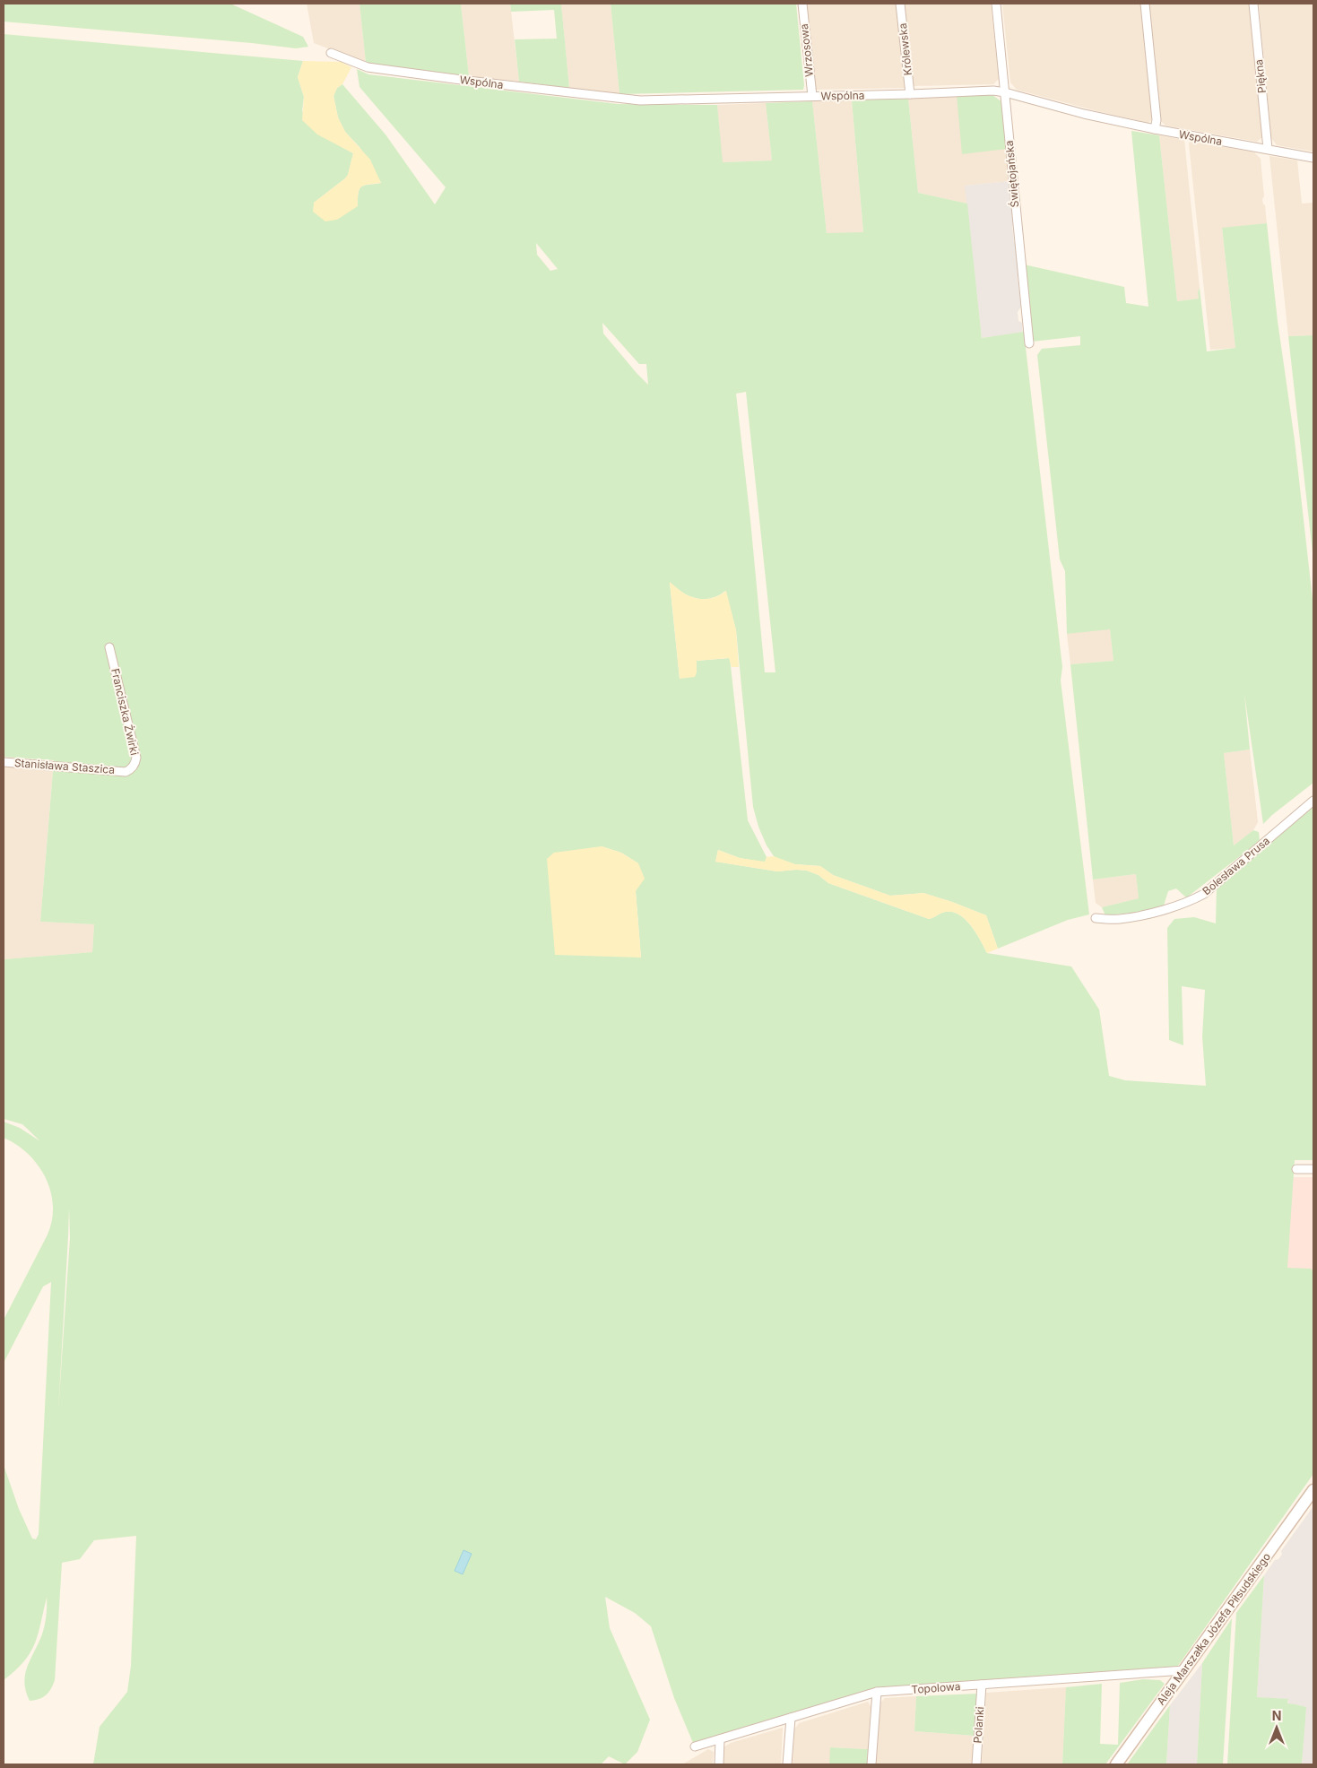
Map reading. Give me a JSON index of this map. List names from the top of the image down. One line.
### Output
{"streets":{"main road":["Aleja Marszałka Józefa Piłsudskiego"],"street":["Królewska","Wrzosowa","Piękna","Wspólna","Świętojańska","Franciszka Żwirki","Stanisława Staszica","Bolesława Prusa","Topolowa","Polanki"]},"crossings":[["Królewska","Wspólna"],["Wrzosowa","Wspólna"],["Piękna","Wspólna"],["Wspólna","Świętojańska"],["Franciszka Żwirki","Stanisława Staszica"],["Aleja Marszałka Józefa Piłsudskiego","Topolowa"],["Topolowa","Polanki"]],"north":"top"}
